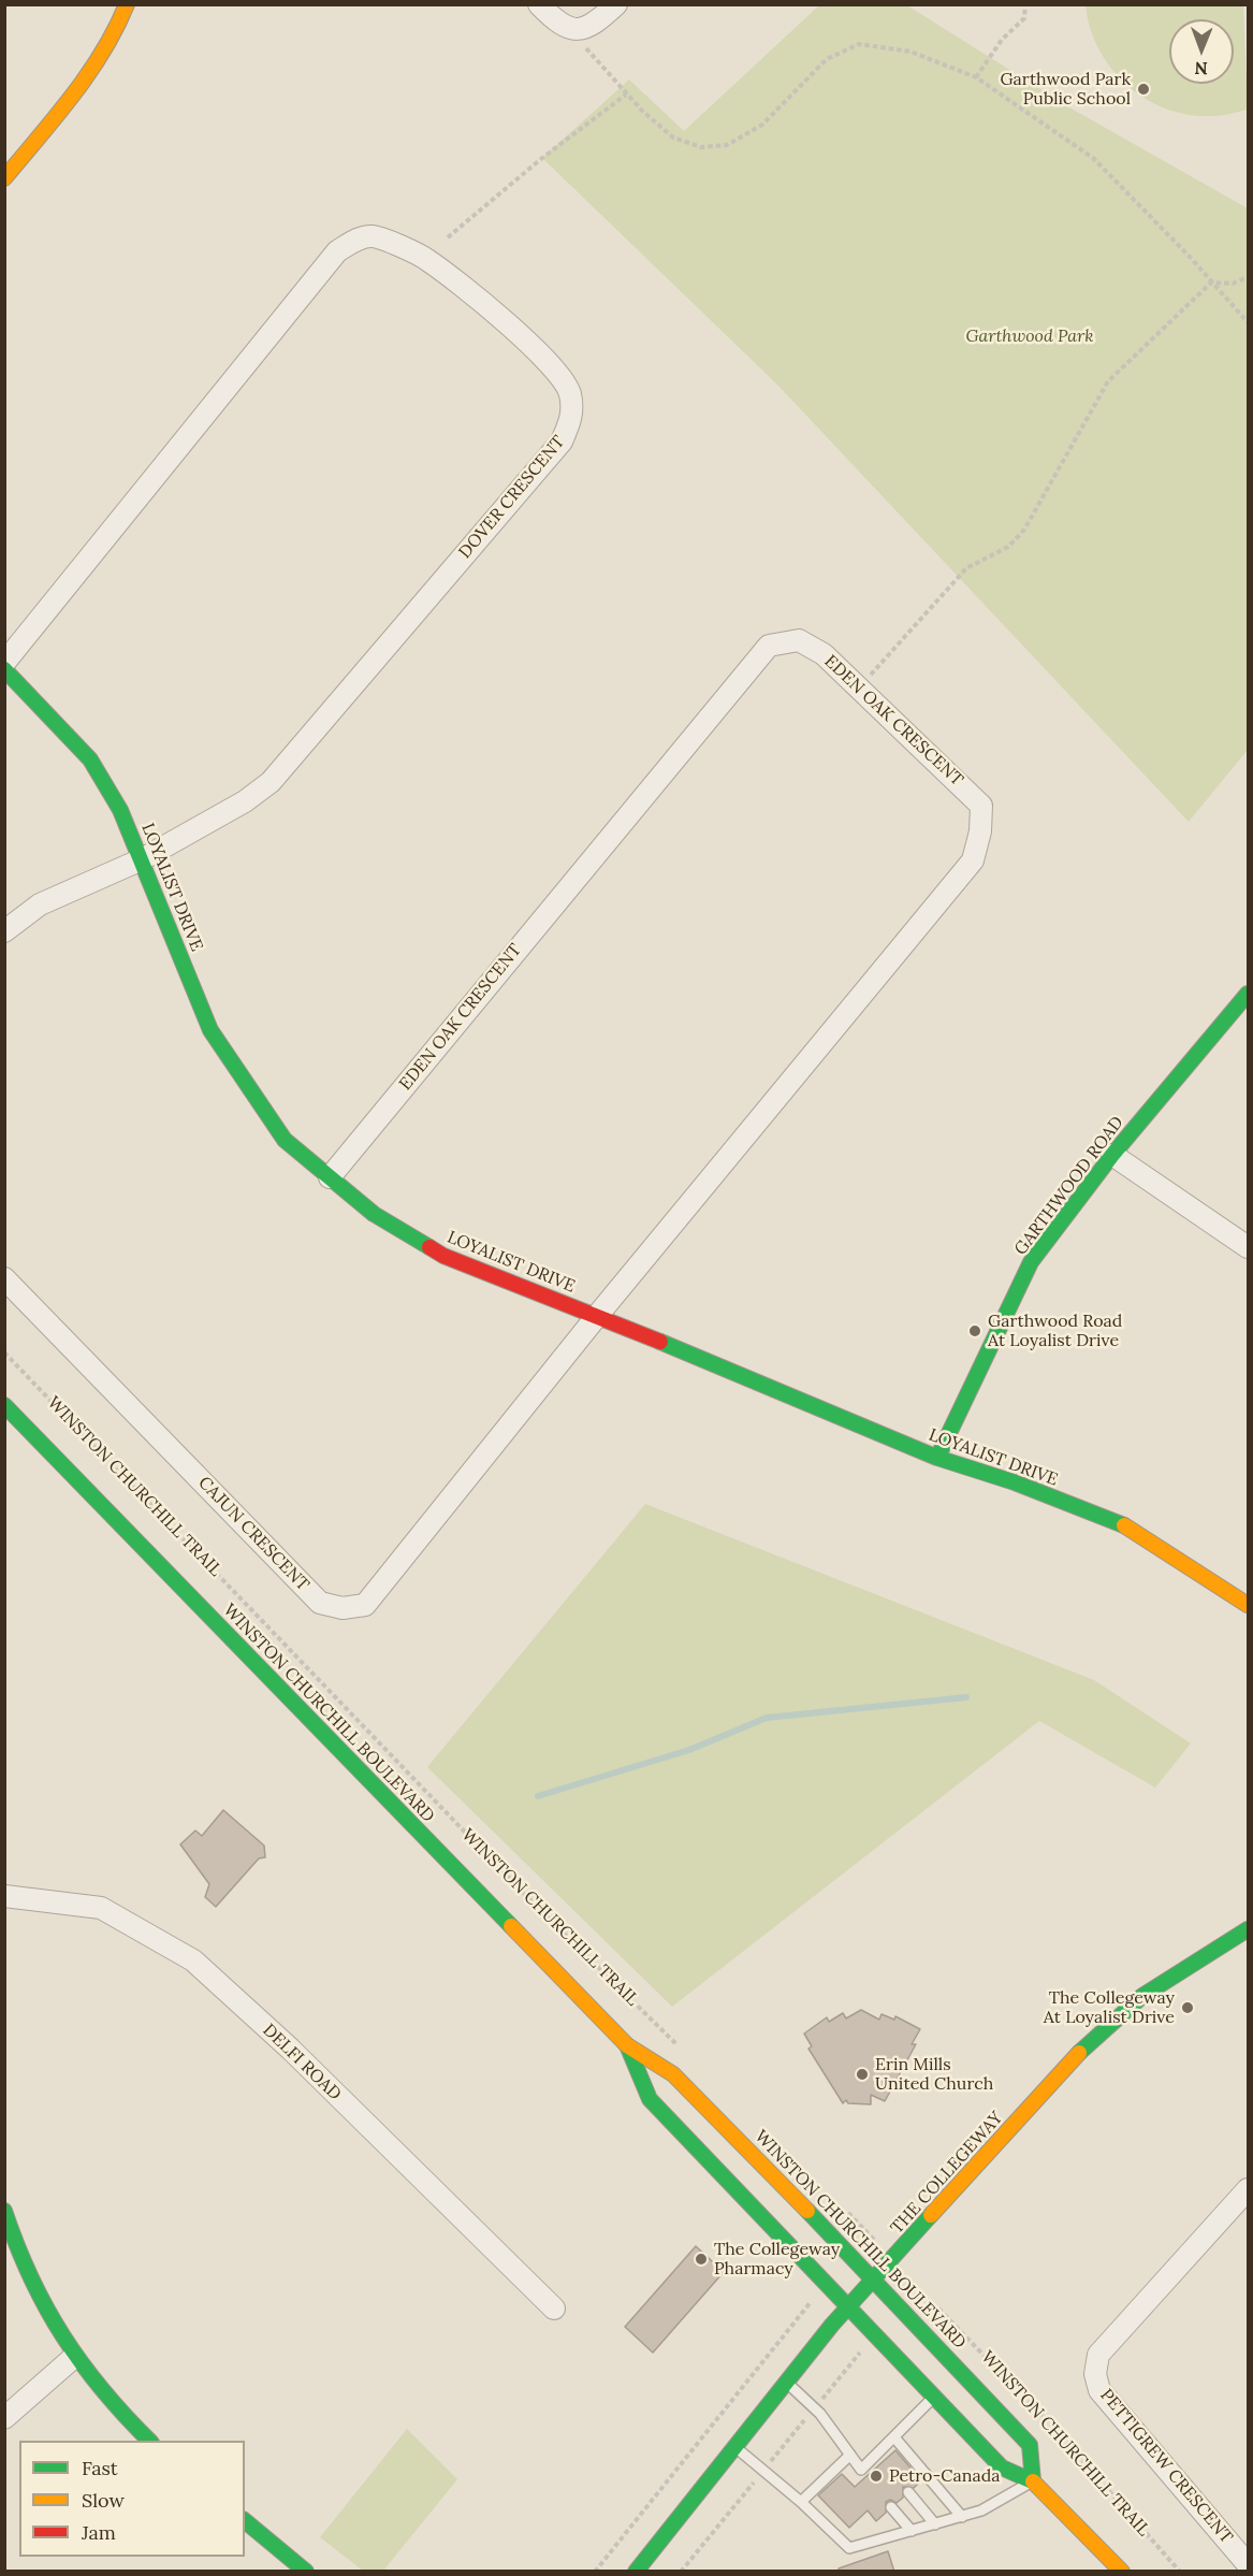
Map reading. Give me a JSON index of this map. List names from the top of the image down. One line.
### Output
{"streets":{"street":["DOVER CRESCENT","EDEN OAK CRESCENT","LOYALIST DRIVE","GARTHWOOD ROAD","CAJUN CRESCENT","WINSTON CHURCHILL BOULEVARD","DELFI ROAD","THE COLLEGEWAY","PETTIGREW CRESCENT"],"path":["WINSTON CHURCHILL TRAIL"]},"crossings":[["DOVER CRESCENT","LOYALIST DRIVE"],["EDEN OAK CRESCENT","LOYALIST DRIVE"],["EDEN OAK CRESCENT","CAJUN CRESCENT"],["LOYALIST DRIVE","GARTHWOOD ROAD"],["LOYALIST DRIVE","CAJUN CRESCENT"],["WINSTON CHURCHILL BOULEVARD","THE COLLEGEWAY"]],"parks":["Garthwood Park"],"places":["Garthwood Park Public School","Garthwood Road At Loyalist Drive","The Collegeway At Loyalist Drive","Erin Mills United Church","The Collegeway Pharmacy","Petro-Canada"],"legend":["Fast","Slow","Jam"],"north":"bottom"}
